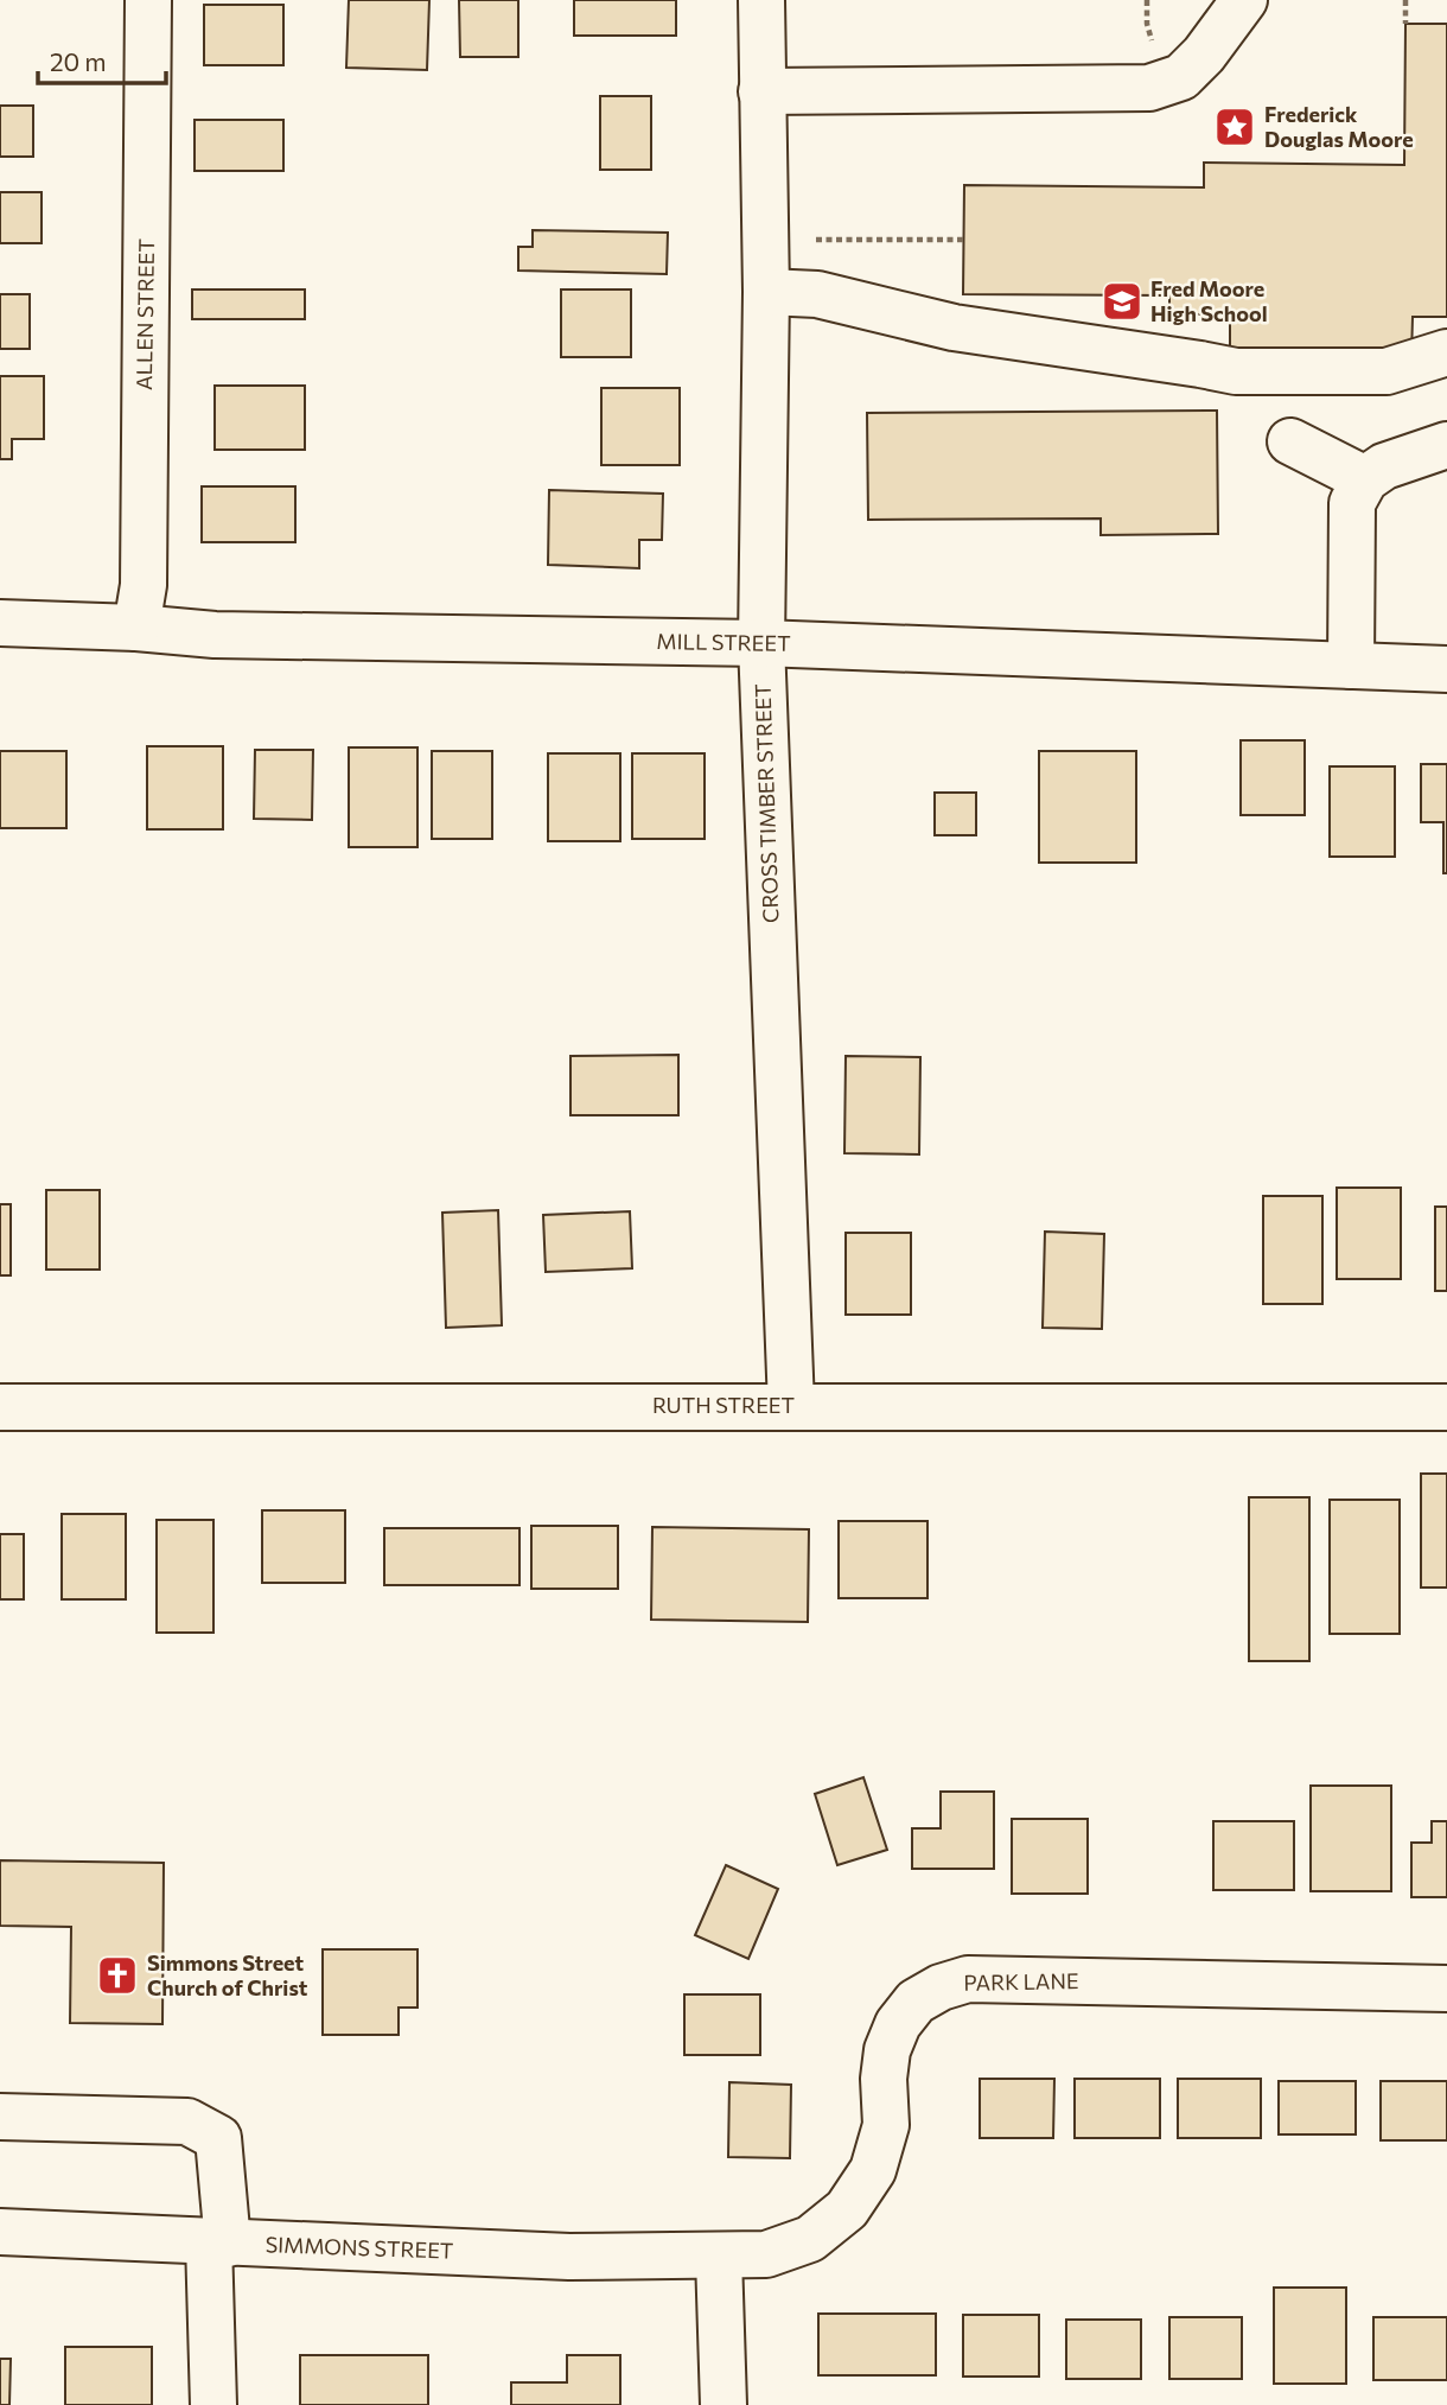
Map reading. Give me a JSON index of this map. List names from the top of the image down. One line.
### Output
{"streets":{"street":["ALLEN STREET","MILL STREET","CROSS TIMBER STREET","RUTH STREET","PARK LANE","SIMMONS STREET"]},"crossings":[["ALLEN STREET","MILL STREET"],["MILL STREET","CROSS TIMBER STREET"],["CROSS TIMBER STREET","RUTH STREET"],["PARK LANE","SIMMONS STREET"]],"places":{"place":["Frederick Douglas Moore"],"school or university":["Fred Moore High School"],"church":["Simmons Street Church of Christ"]},"scale_bar":"20 m"}
